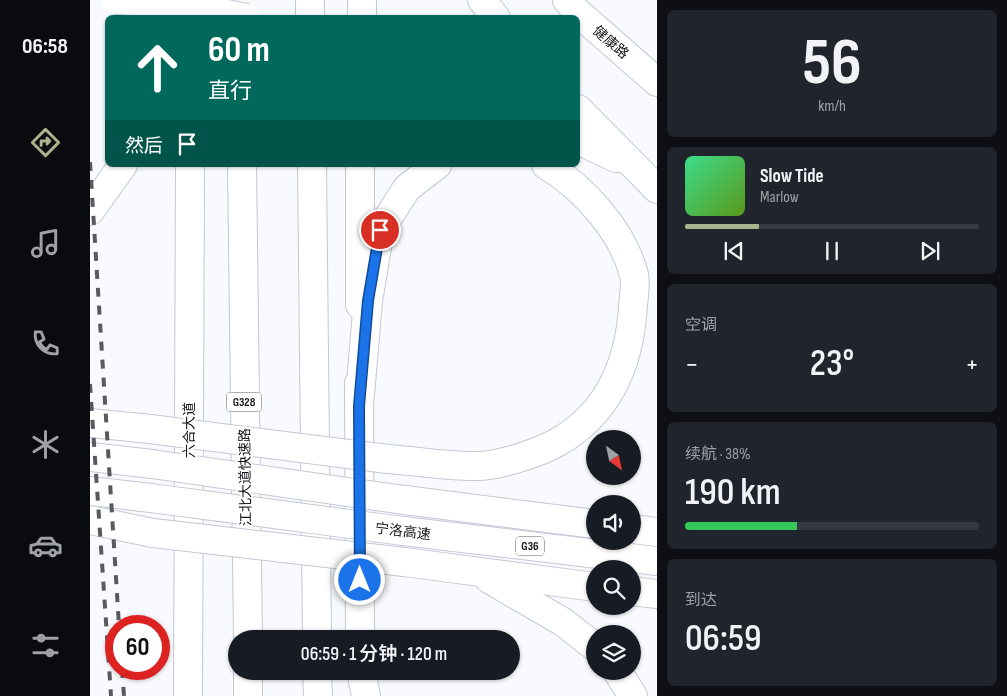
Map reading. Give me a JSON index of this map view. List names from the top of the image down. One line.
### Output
{"streets":{"main road":["健康路","G328","六合大道","江北大道快速路","宁洛高速","G36"]},"north":"bottom right","page":{"tabs":"06:58","tile":[["56","km/h"],"空调",["续航 · 38%","190 km"],["到达","06:59"]],"turn":["60 m","直行"],"then":"然后","song":["Slow Tide","Marlow"],"heat":["−","23°","+"],"limit":"60","trip":"06:59 · 1 分钟 · 120 m"}}
